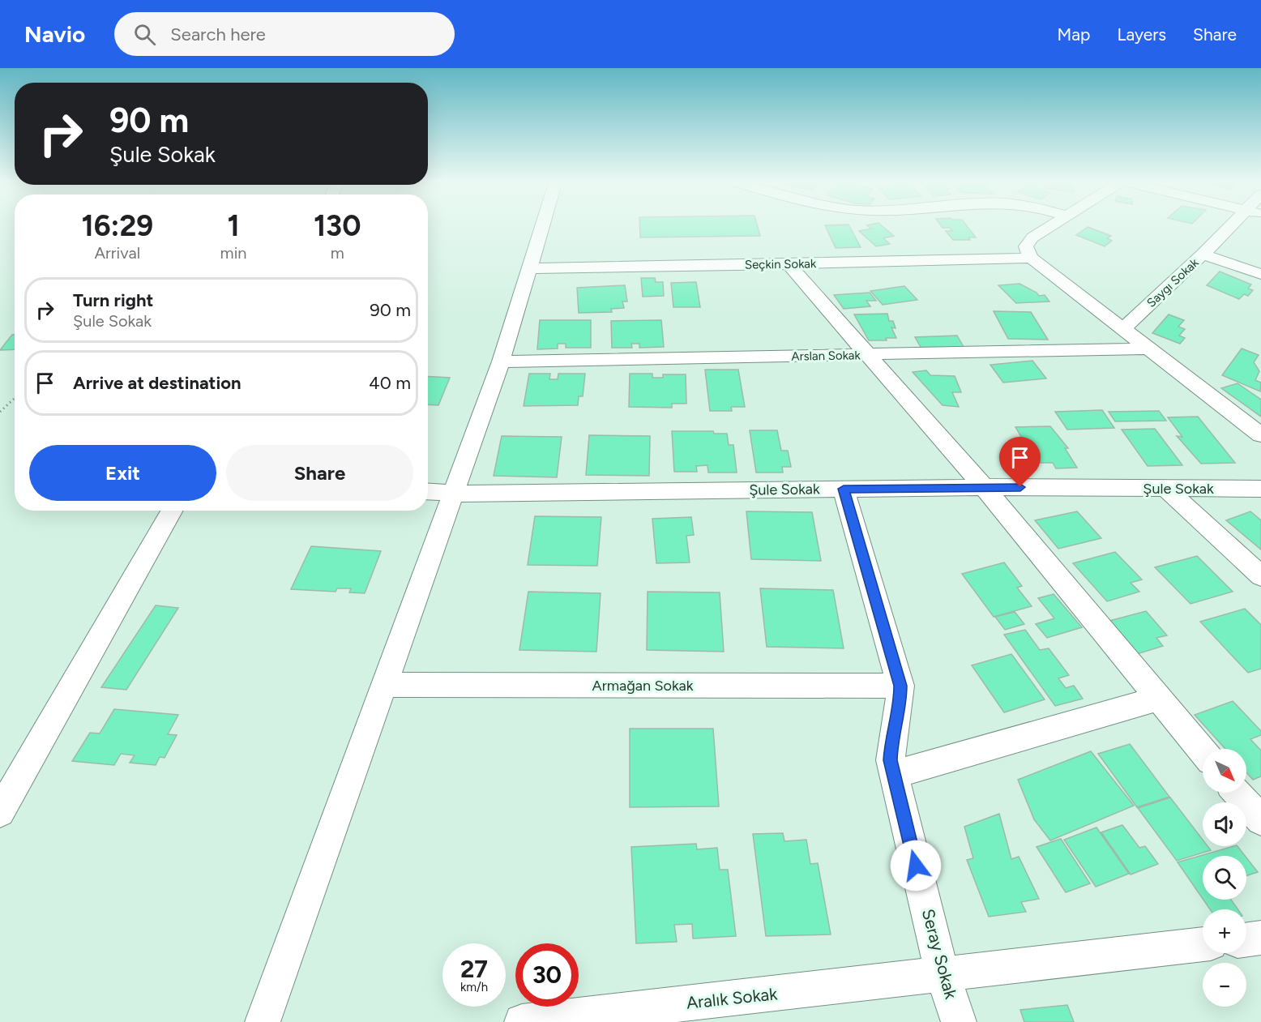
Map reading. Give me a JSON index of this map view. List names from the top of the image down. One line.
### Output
{"streets":{"street":["Seçkin Sokak","Saygı Sokak","Arslan Sokak","Şule Sokak","Armağan Sokak","Seray Sokak","Aralık Sokak"]},"crossings":[["Şule Sokak","Seray Sokak"],["Armağan Sokak","Seray Sokak"],["Seray Sokak","Aralık Sokak"]],"north":"bottom right","page":{"header":"Navio","search":"Search here","nav":["Map","Layers","Share"],"turn":["90 m","Şule Sokak"],"eta":["16:29","Arrival","1","min","130","m"],"list":[{"name":"Turn right","note":"Şule Sokak","value":"90 m"},{"name":"Arrive at destination","value":"40 m"}],"buttons":["Exit","Share"],"map_buttons":["+","−"],"speed":"27 km/h","limit":"30"}}
